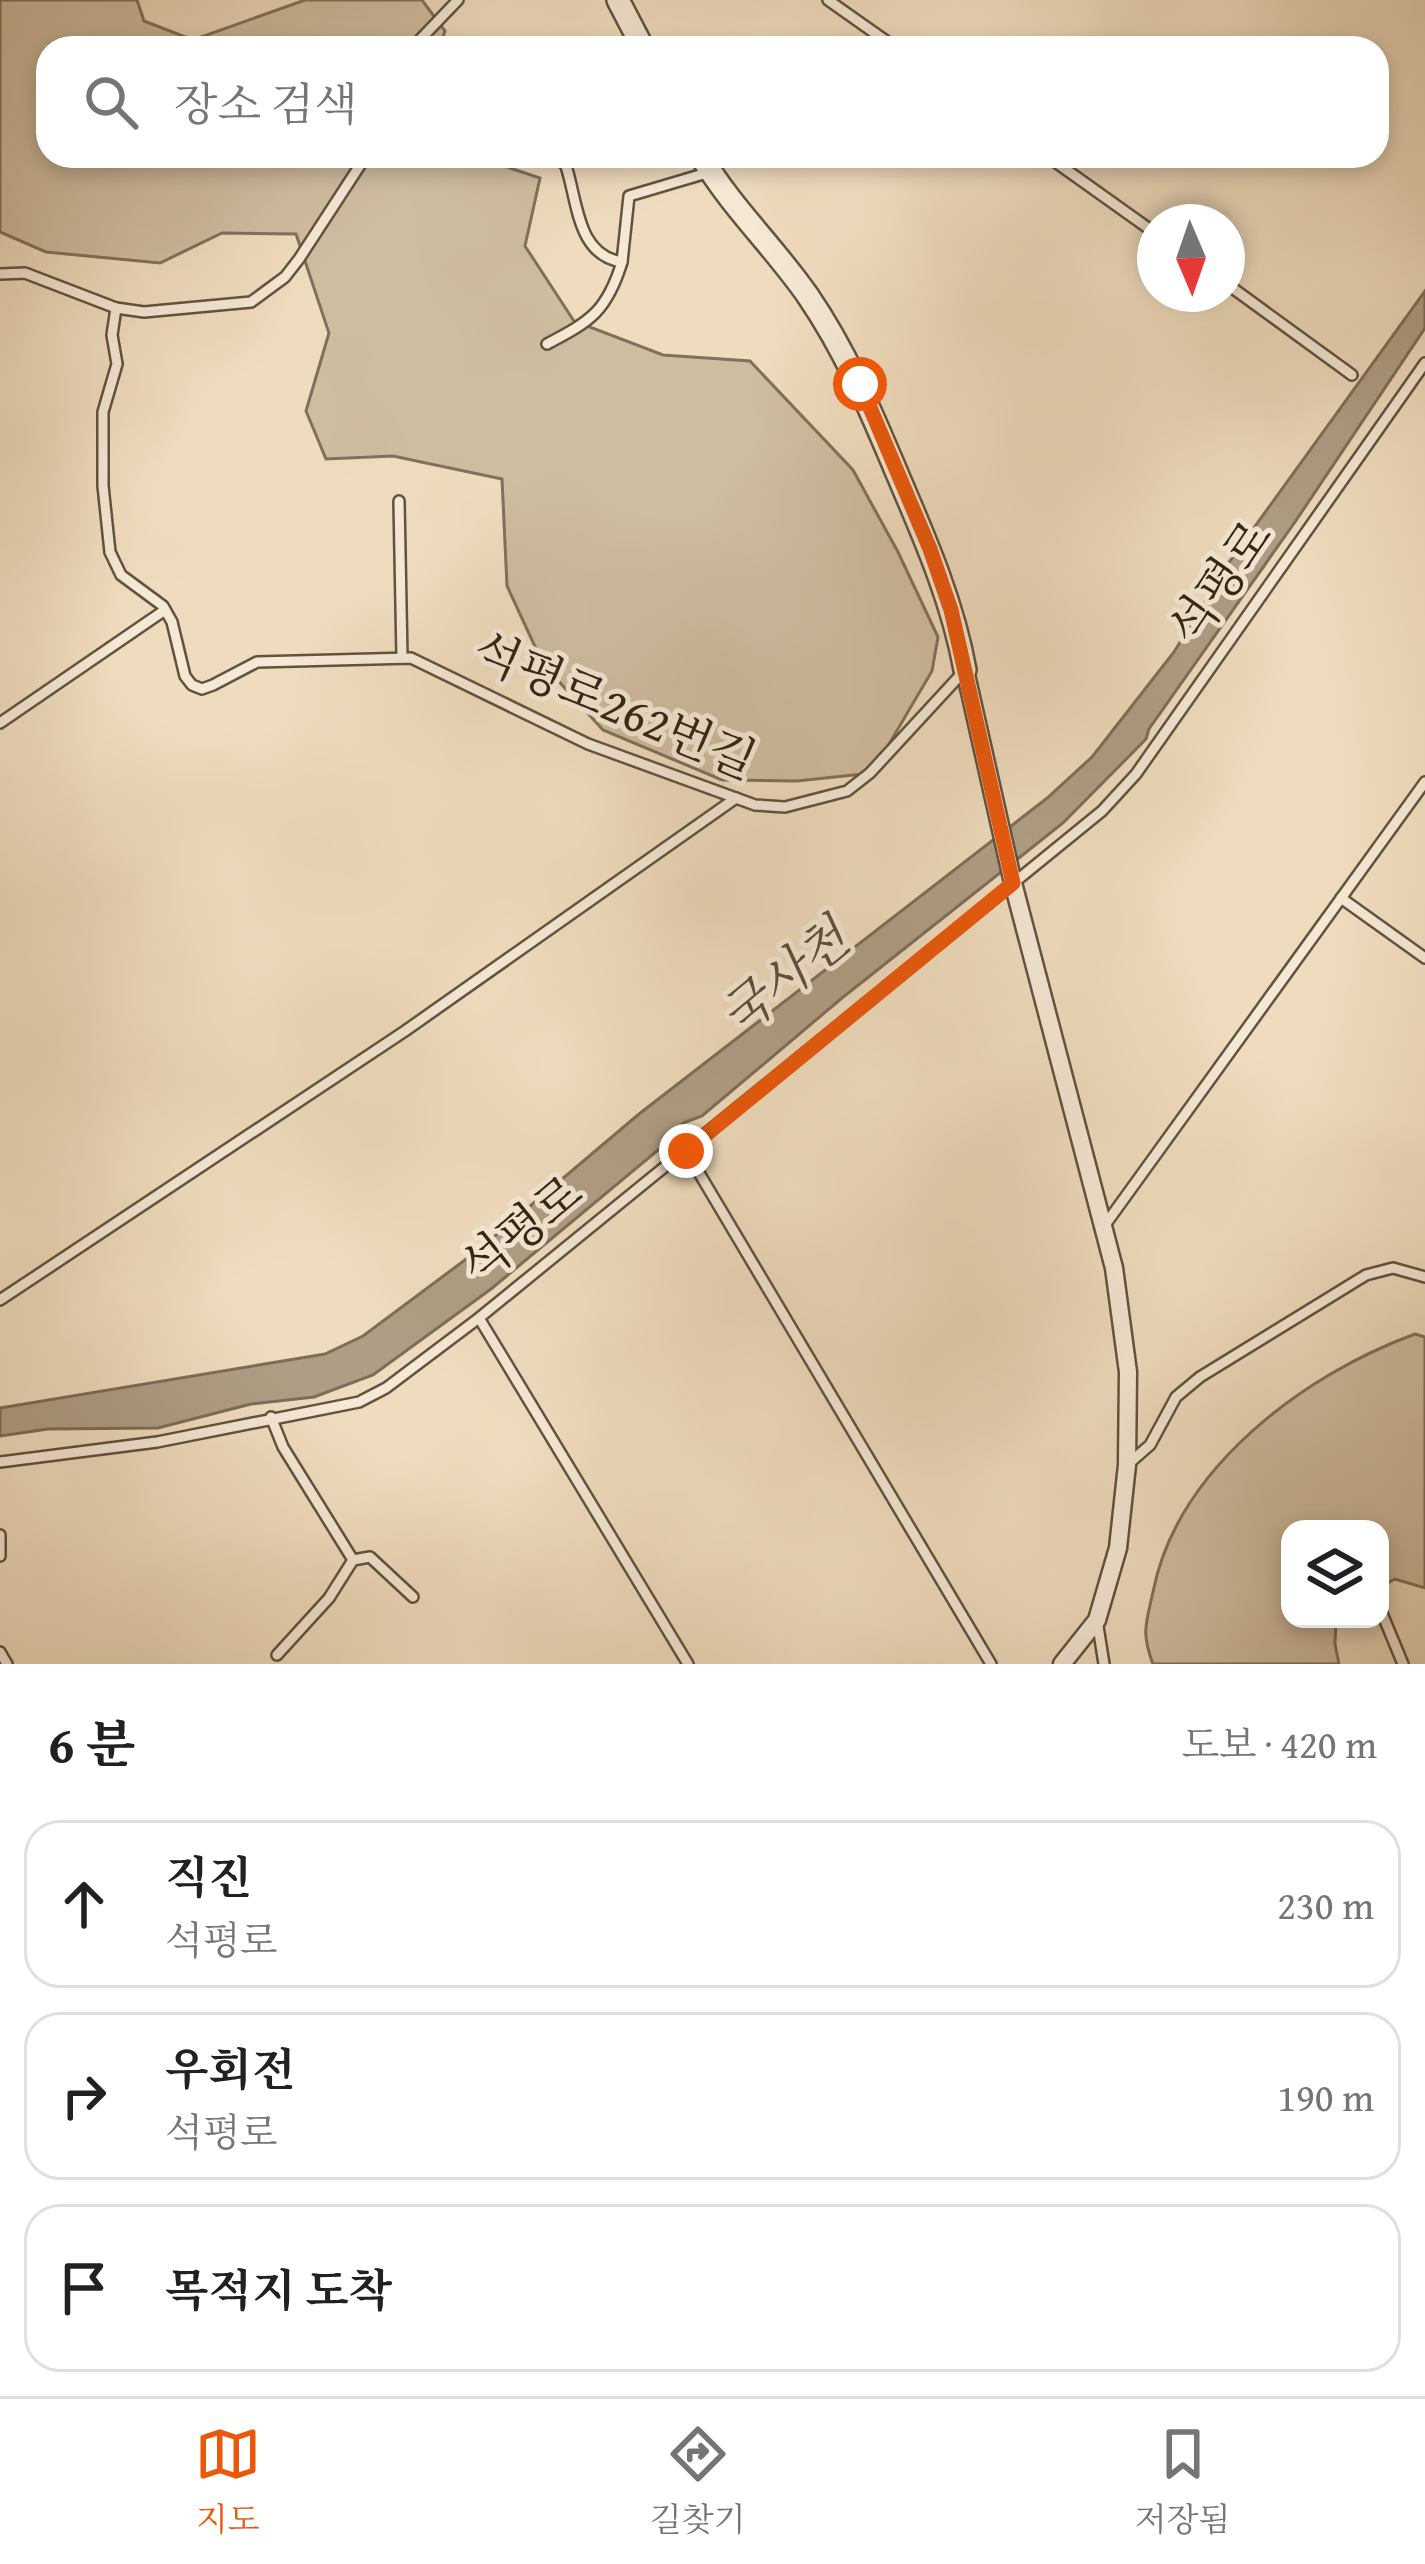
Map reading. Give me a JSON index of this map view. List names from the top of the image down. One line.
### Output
{"streets":{"lane":["석평로","석평로262번길"]},"water":["국사천"],"north":"bottom","page":{"search":"장소 검색","heading":["6 분","도보 · 420 m"],"list":[["직진","석평로","230 m"],["우회전","석평로","190 m"],"목적지 도착"],"nav":["지도","길찾기","저장됨"]}}
